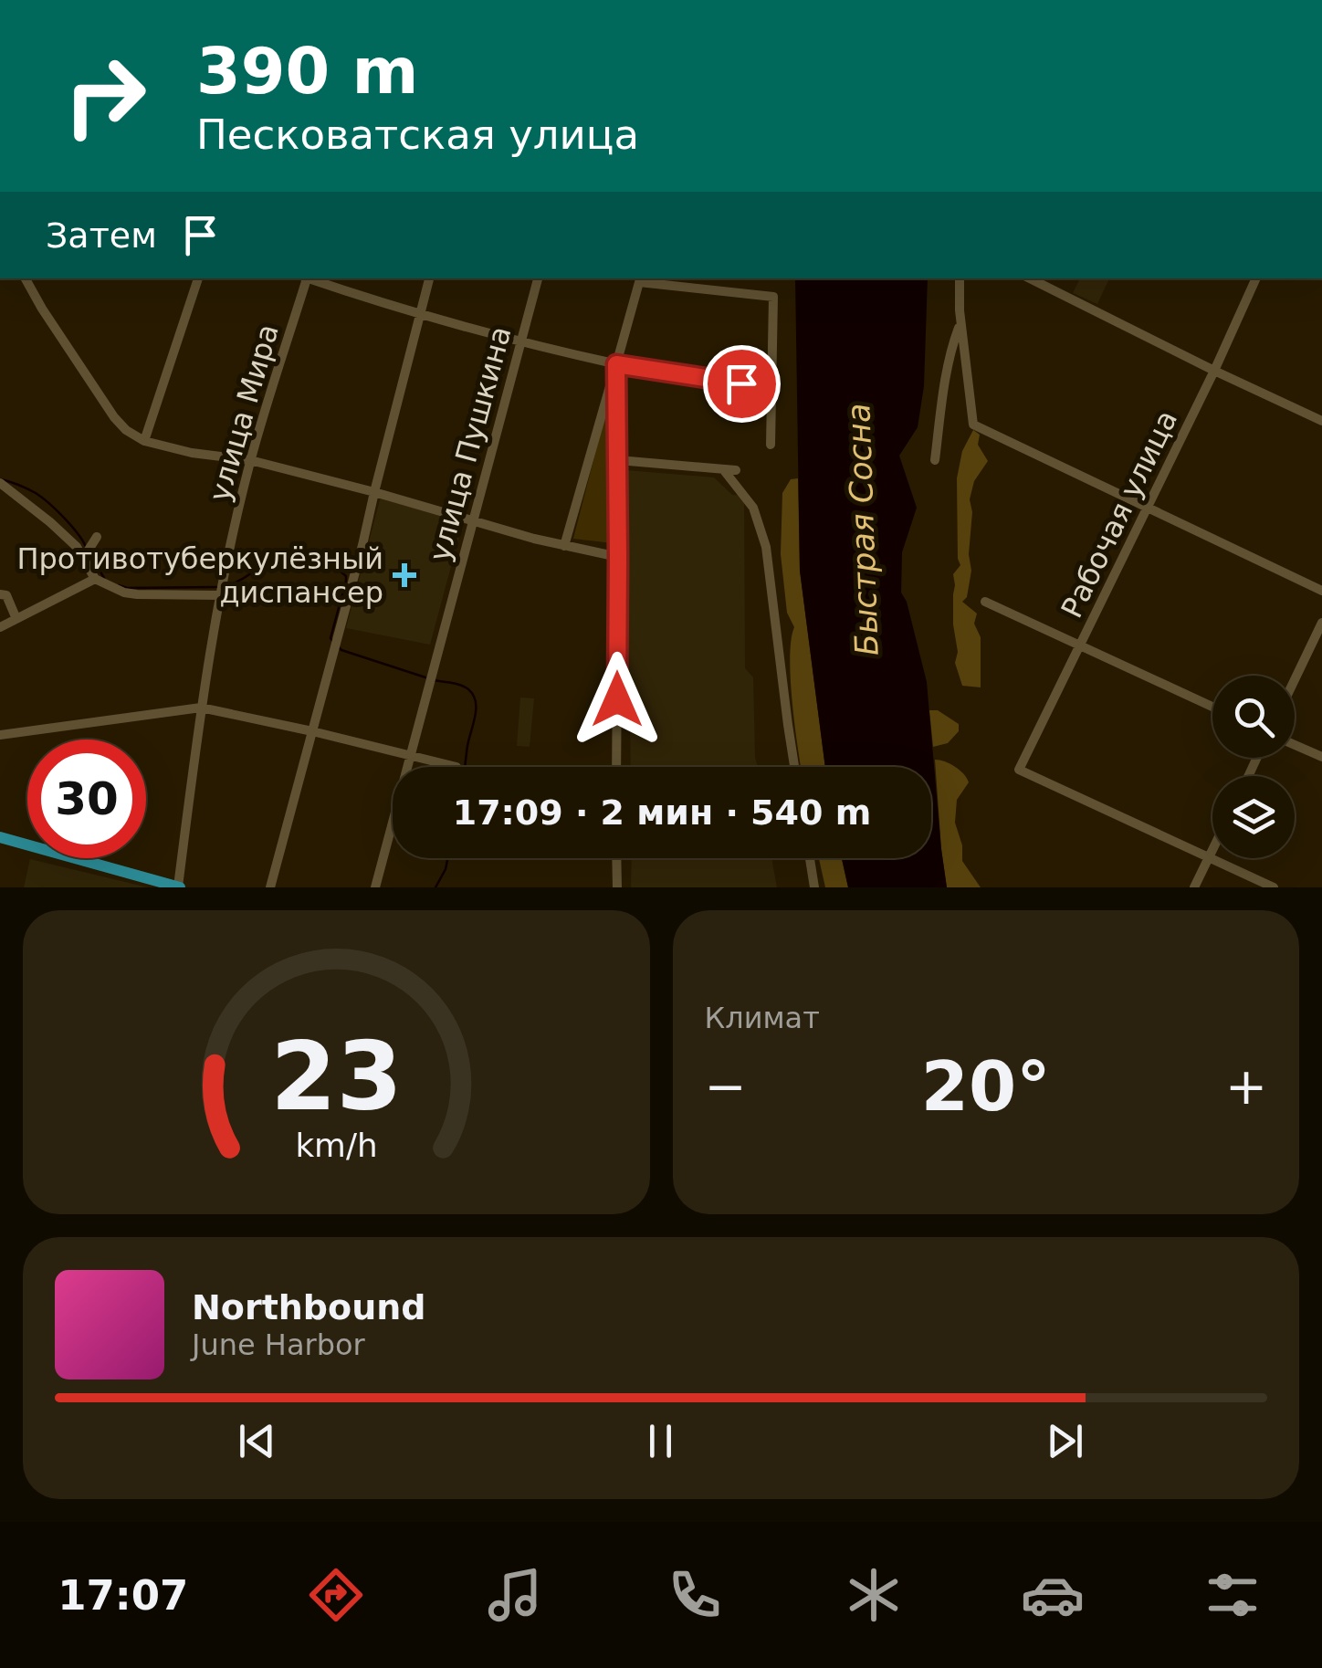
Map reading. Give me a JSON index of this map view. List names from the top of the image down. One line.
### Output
{"streets":{"street":["улица Мира","улица Пушкина","Рабочая улица"]},"water":["Быстрая Сосна"],"places":{"health":["Противотуберкулёзный диспансер"]},"page":{"turn":["390 m","Песковатская улица"],"then":"Затем","limit":"30","trip":"17:09 · 2 мин · 540 m","tile":"Климат","heat":["−","20°","+"],"song":["Northbound","June Harbor"],"tabs":"17:07","gauge":["23","km/h"]}}
